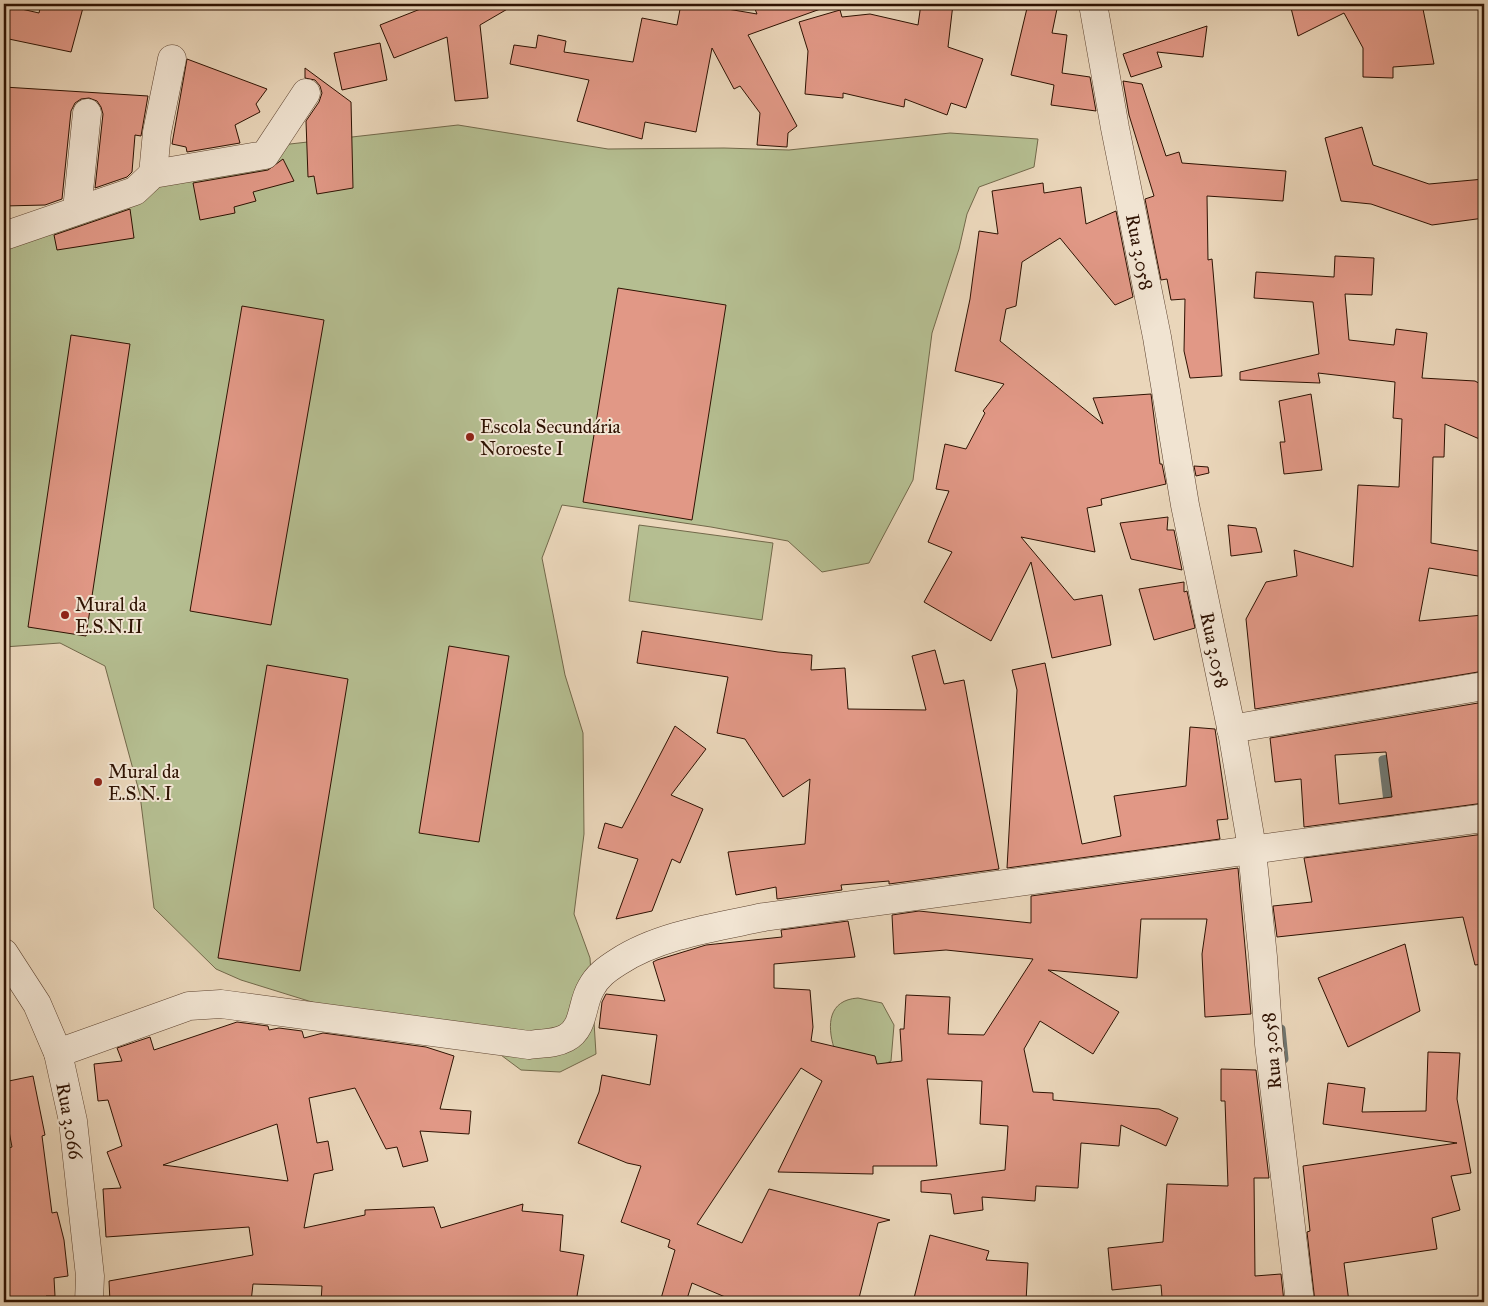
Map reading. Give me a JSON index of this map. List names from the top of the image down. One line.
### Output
{"streets":{"street":["Rua 3.058","Rua 3.066"]},"places":["Escola Secundária Noroeste I","Mural da E.S.N.II","Mural da E.S.N. I"]}
